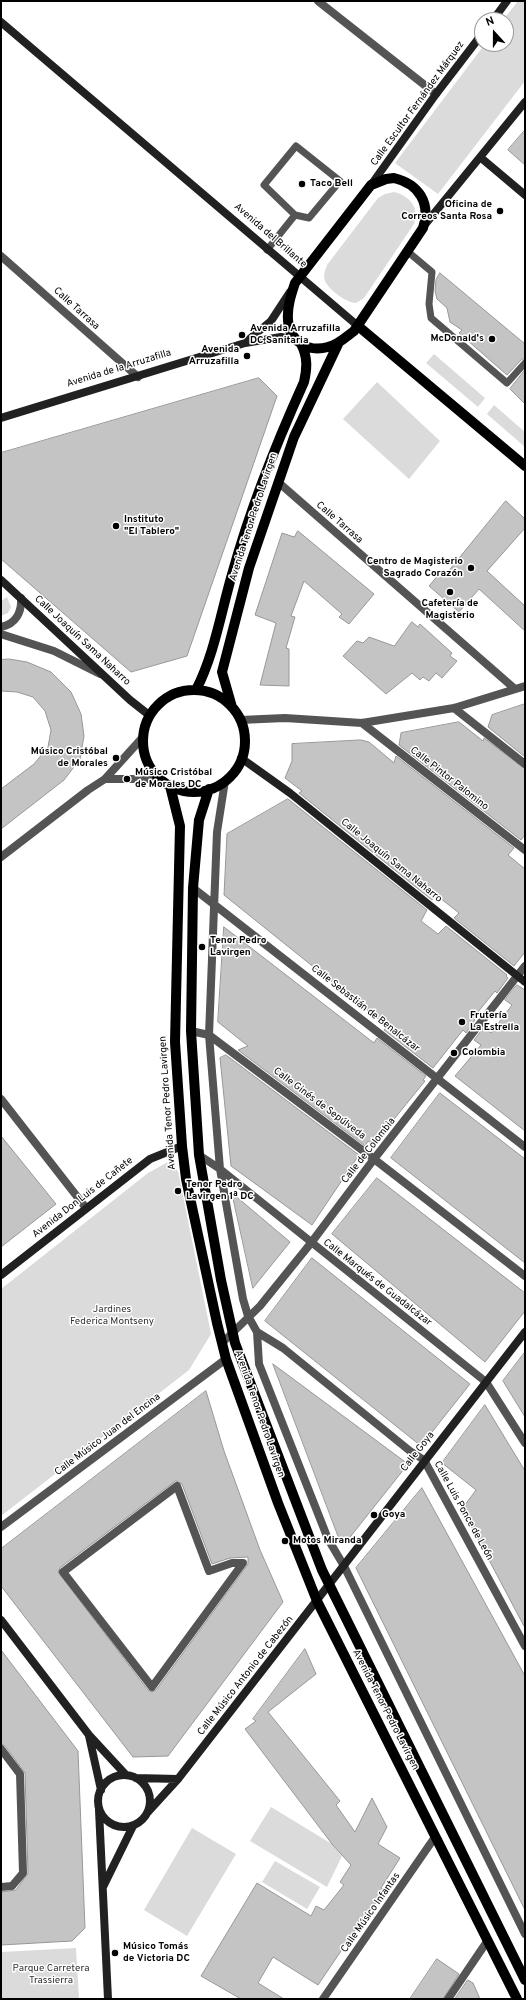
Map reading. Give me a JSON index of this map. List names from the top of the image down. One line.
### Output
{"streets":{"main road":["Calle Escultor Fernández Márquez","Avenida del Brillante","Avenida de la Arruzafilla","Avenida Tenor Pedro Lavirgen","Calle Joaquín Sama Naharro","Avenida Don Luis de Cañete","Calle Goya","Calle Músico Antonio de Cabezón"],"street":["Calle Tarrasa","Calle Pintor Palomino","Calle Sebastián de Benalcázar","Calle Ginés de Sepúlveda","Calle de Colombia","Calle Marqués de Guadalcázar","Calle Músico Juan del Encina","Calle Luis Ponce de León","Calle Músico Infantas"]},"crossings":[["Calle Escultor Fernández Márquez","Avenida de la Arruzafilla"],["Avenida del Brillante","Avenida de la Arruzafilla"],["Calle Tarrasa","Avenida de la Arruzafilla"],["Calle Tarrasa","Avenida Tenor Pedro Lavirgen"],["Avenida de la Arruzafilla","Avenida Tenor Pedro Lavirgen"],["Avenida Tenor Pedro Lavirgen","Calle Joaquín Sama Naharro"],["Avenida Tenor Pedro Lavirgen","Calle Sebastián de Benalcázar"],["Avenida Tenor Pedro Lavirgen","Calle Ginés de Sepúlveda"],["Avenida Tenor Pedro Lavirgen","Calle de Colombia"],["Avenida Tenor Pedro Lavirgen","Avenida Don Luis de Cañete"],["Avenida Tenor Pedro Lavirgen","Calle Marqués de Guadalcázar"],["Avenida Tenor Pedro Lavirgen","Calle Músico Juan del Encina"],["Avenida Tenor Pedro Lavirgen","Calle Goya"],["Avenida Tenor Pedro Lavirgen","Calle Músico Antonio de Cabezón"],["Avenida Tenor Pedro Lavirgen","Calle Músico Infantas"],["Calle Joaquín Sama Naharro","Calle de Colombia"],["Calle Sebastián de Benalcázar","Calle de Colombia"],["Calle Ginés de Sepúlveda","Calle de Colombia"],["Calle de Colombia","Calle Marqués de Guadalcázar"],["Calle de Colombia","Calle Luis Ponce de León"],["Calle Marqués de Guadalcázar","Calle Goya"],["Calle Goya","Calle Luis Ponce de León"],["Calle Goya","Calle Músico Antonio de Cabezón"]],"parks":["Jardines Federica Montseny","Parque Carretera Trassierra"],"places":["Taco Bell","Oficina de Correos Santa Rosa","Avenida Arruzafilla DC Sanitaria","McDonald's","Avenida Arruzafilla","Instituto \"El Tablero\"","Centro de Magisterio Sagrado Corazón","Cafetería de Magisterio","Músico Cristóbal de Morales","Músico Cristóbal de Morales DC","Tenor Pedro Lavirgen","Frutería La Estrella","Colombia","Tenor Pedro Lavirgen 1ª DC","Goya","Motos Miranda","Músico Tomás de Victoria DC"],"north":"top"}
